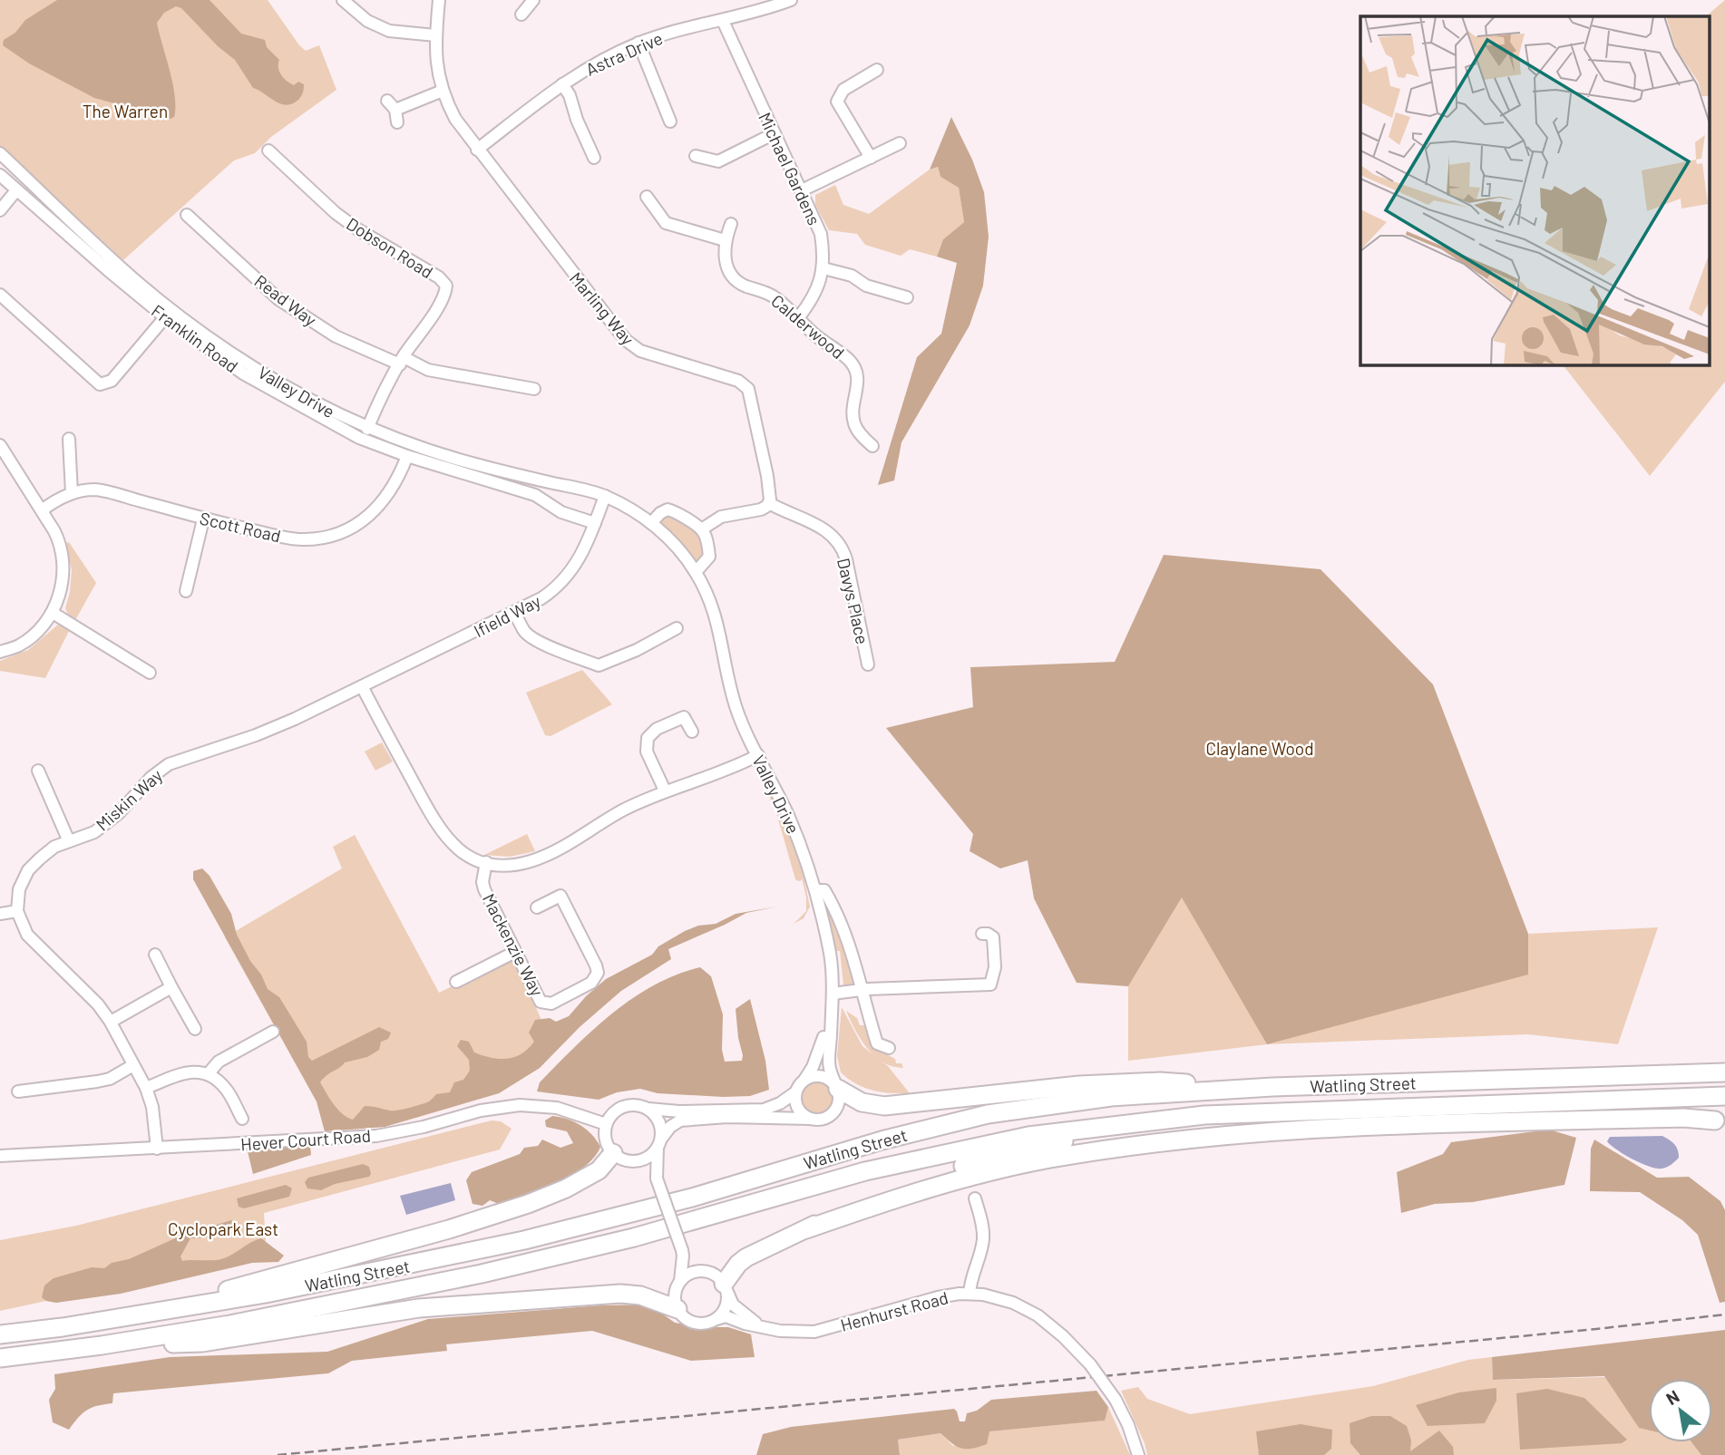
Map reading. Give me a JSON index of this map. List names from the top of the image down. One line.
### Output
{"streets":{"highway":["Watling Street"],"street":["Astra Drive","Michael Gardens","Dobson Road","Read Way","Marling Way","Calderwood","Franklin Road","Valley Drive","Scott Road","Davys Place","Ifield Way","Miskin Way","Mackenzie Way","Hever Court Road","Henhurst Road"]},"crossings":[["Astra Drive","Michael Gardens"],["Astra Drive","Marling Way"],["Michael Gardens","Calderwood"],["Dobson Road","Read Way"],["Dobson Road","Valley Drive"],["Marling Way","Davys Place"],["Franklin Road","Scott Road"],["Franklin Road","Ifield Way"],["Valley Drive","Ifield Way"],["Valley Drive","Mackenzie Way"],["Ifield Way","Miskin Way"],["Ifield Way","Mackenzie Way"],["Miskin Way","Mackenzie Way"]],"parks":["The Warren","Claylane Wood","Cyclopark East"],"north":"top left"}
